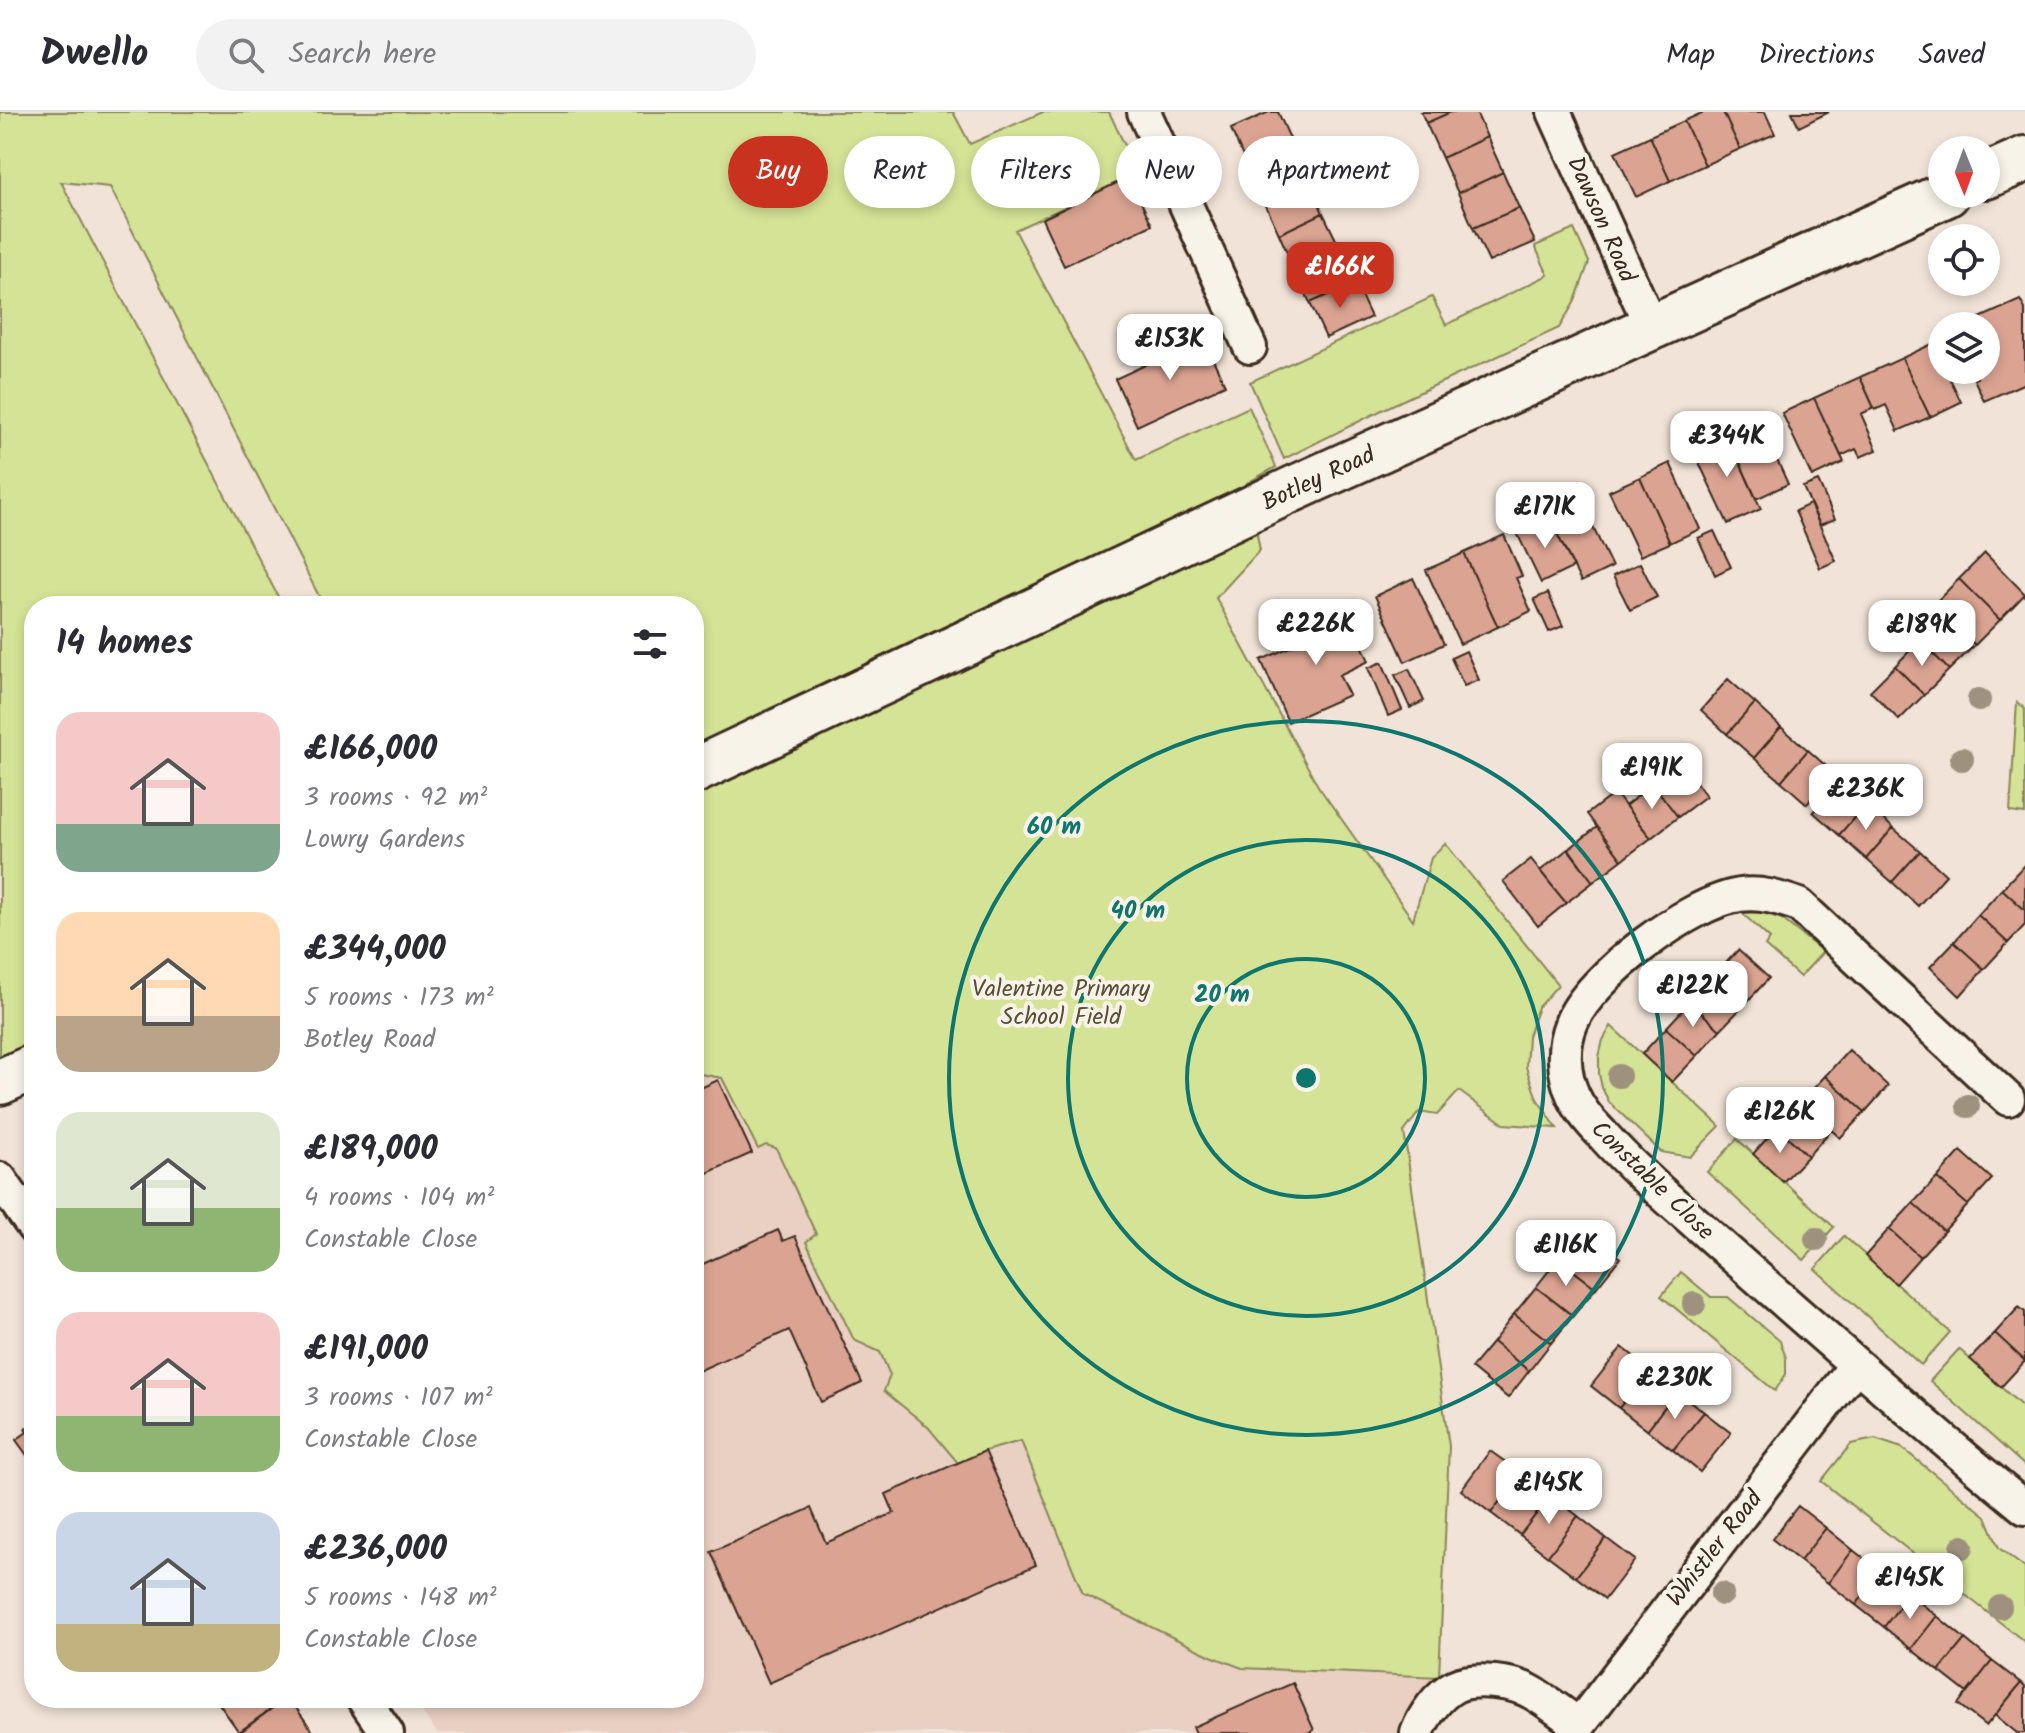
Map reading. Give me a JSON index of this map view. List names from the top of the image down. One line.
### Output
{"streets":{"main road":["Botley Road"],"street":["Dawson Road","Constable Close","Whistler Road"]},"crossings":[["Dawson Road","Botley Road"],["Constable Close","Whistler Road"]],"parks":["Valentine Primary School Field"],"north":"bottom","page":{"header":"Dwello","search":"Search here","nav":["Map","Directions","Saved"],"chip":["Buy","Rent","Filters","New","Apartment"],"price":["£166K","£153K","£344K","£171K","£226K","£189K","£191K","£236K","£122K","£126K","£116K","£230K","£145K","£145K"],"heading":"14 homes","list":[{"name":"£166,000","note":"3 rooms · 92 m² · Lowry Gardens"},{"name":"£344,000","note":"5 rooms · 173 m² · Botley Road"},{"name":"£189,000","note":"4 rooms · 104 m² · Constable Close"},{"name":"£191,000","note":"3 rooms · 107 m² · Constable Close"},{"name":"£236,000","note":"5 rooms · 148 m² · Constable Close"}]},"rings":["60 m","40 m","20 m"]}
